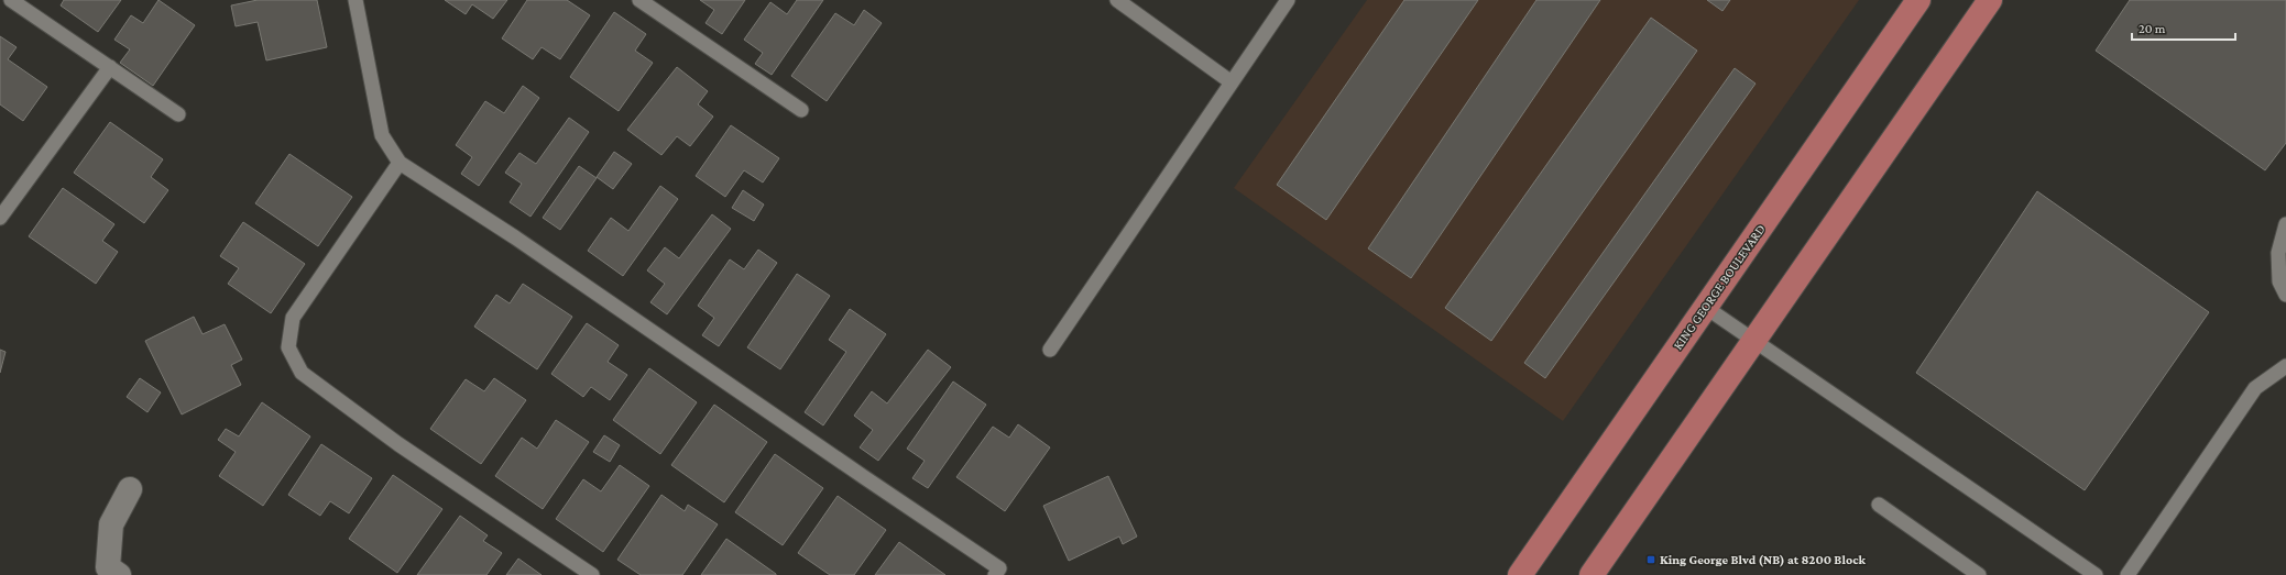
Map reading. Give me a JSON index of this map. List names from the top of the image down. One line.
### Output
{"streets":{"main road":["KING GEORGE BOULEVARD"]},"places":{"transit":["King George Blvd (NB) at 8200 Block"]},"scale_bar":"20 m"}
